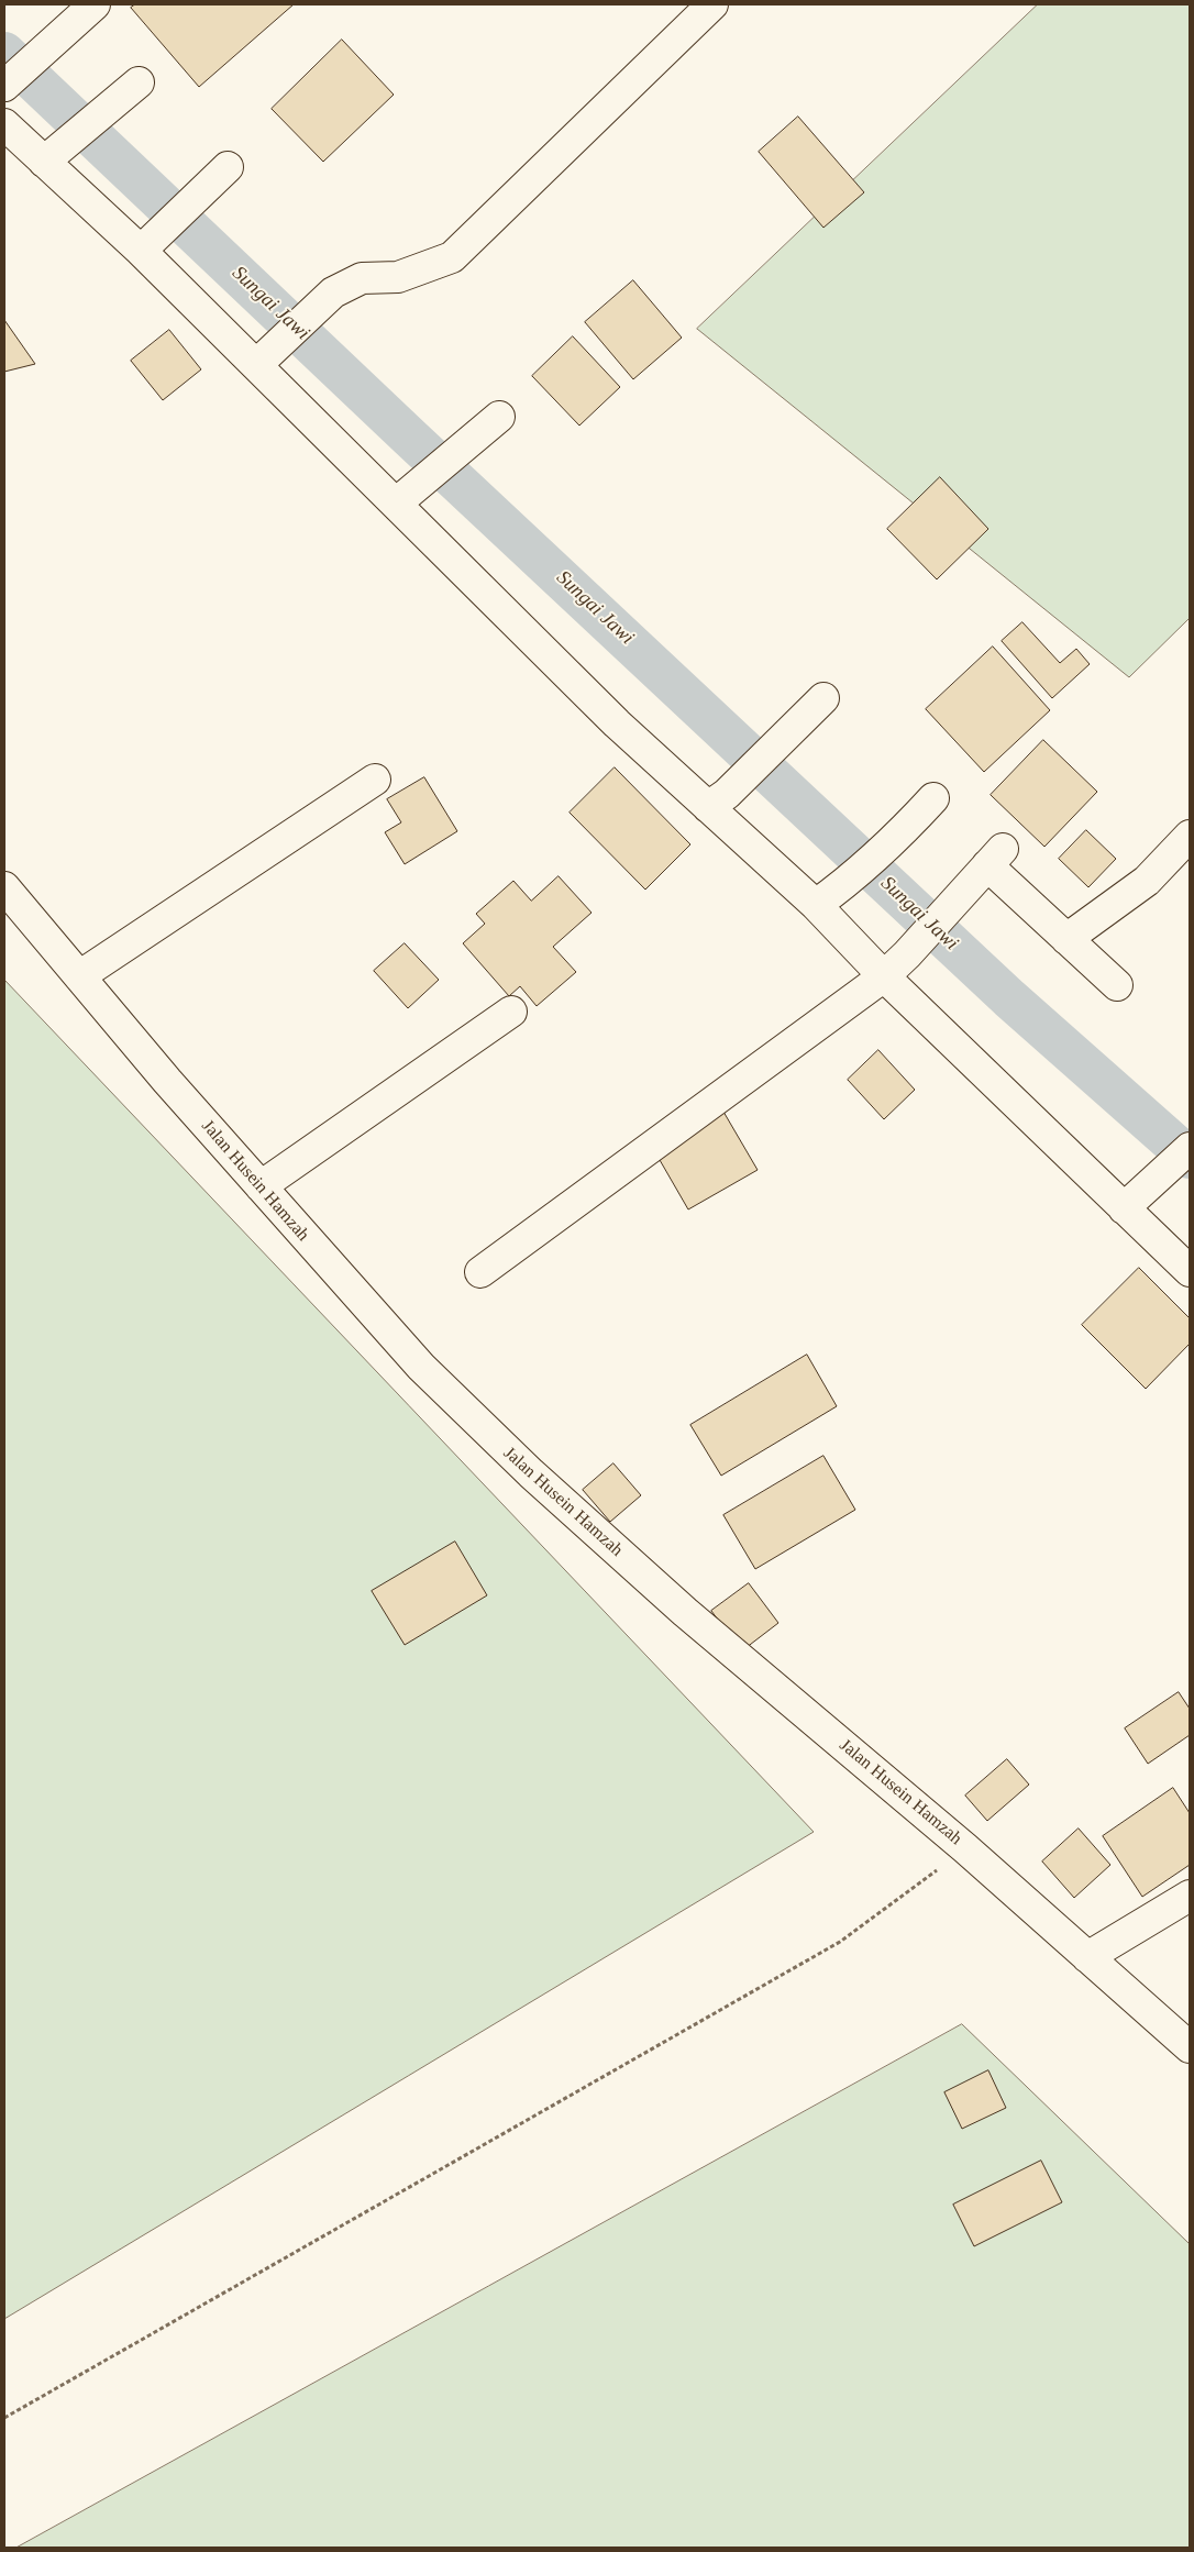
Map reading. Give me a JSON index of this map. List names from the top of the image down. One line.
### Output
{"streets":{"street":["Jalan Husein Hamzah"]},"water":["Sungai Jawi"]}
